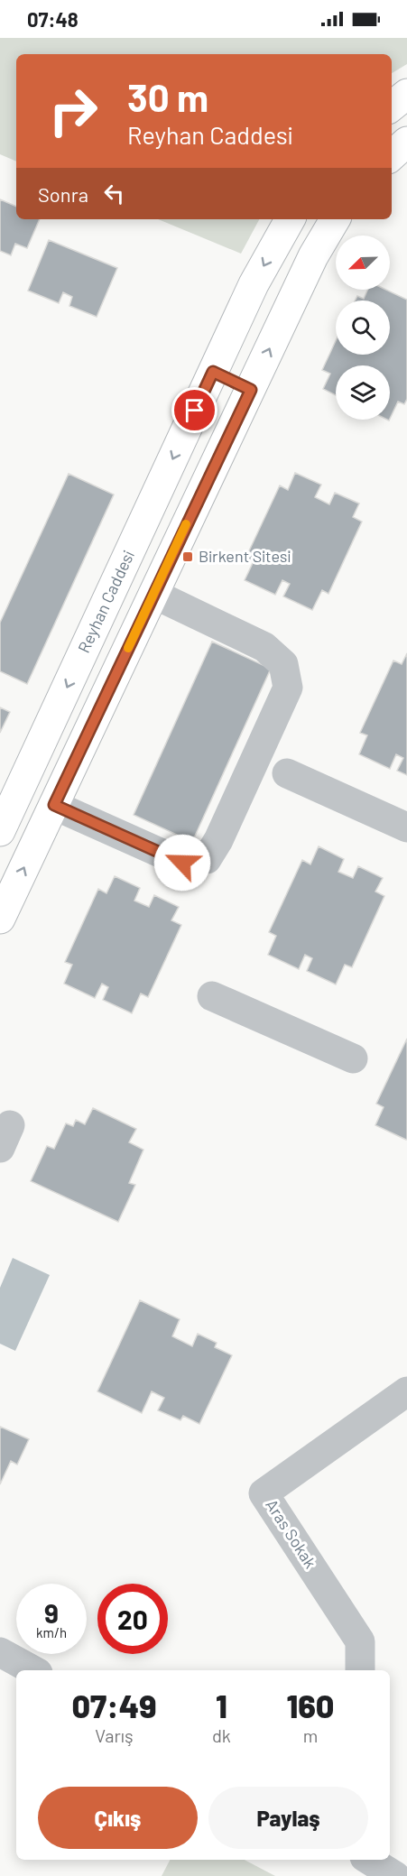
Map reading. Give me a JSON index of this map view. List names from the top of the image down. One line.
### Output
{"streets":{"main road":["Reyhan Caddesi"],"street":["Aras Sokak"]},"places":{"transit":["Birkent Sitesi"]},"north":"bottom left","page":{"status":"07:48","turn":["30 m","Reyhan Caddesi"],"then":"Sonra","speed":"9 km/h","limit":"20","eta":["07:49","Varış","1","dk","160","m"],"buttons":["Çıkış","Paylaş"]}}
